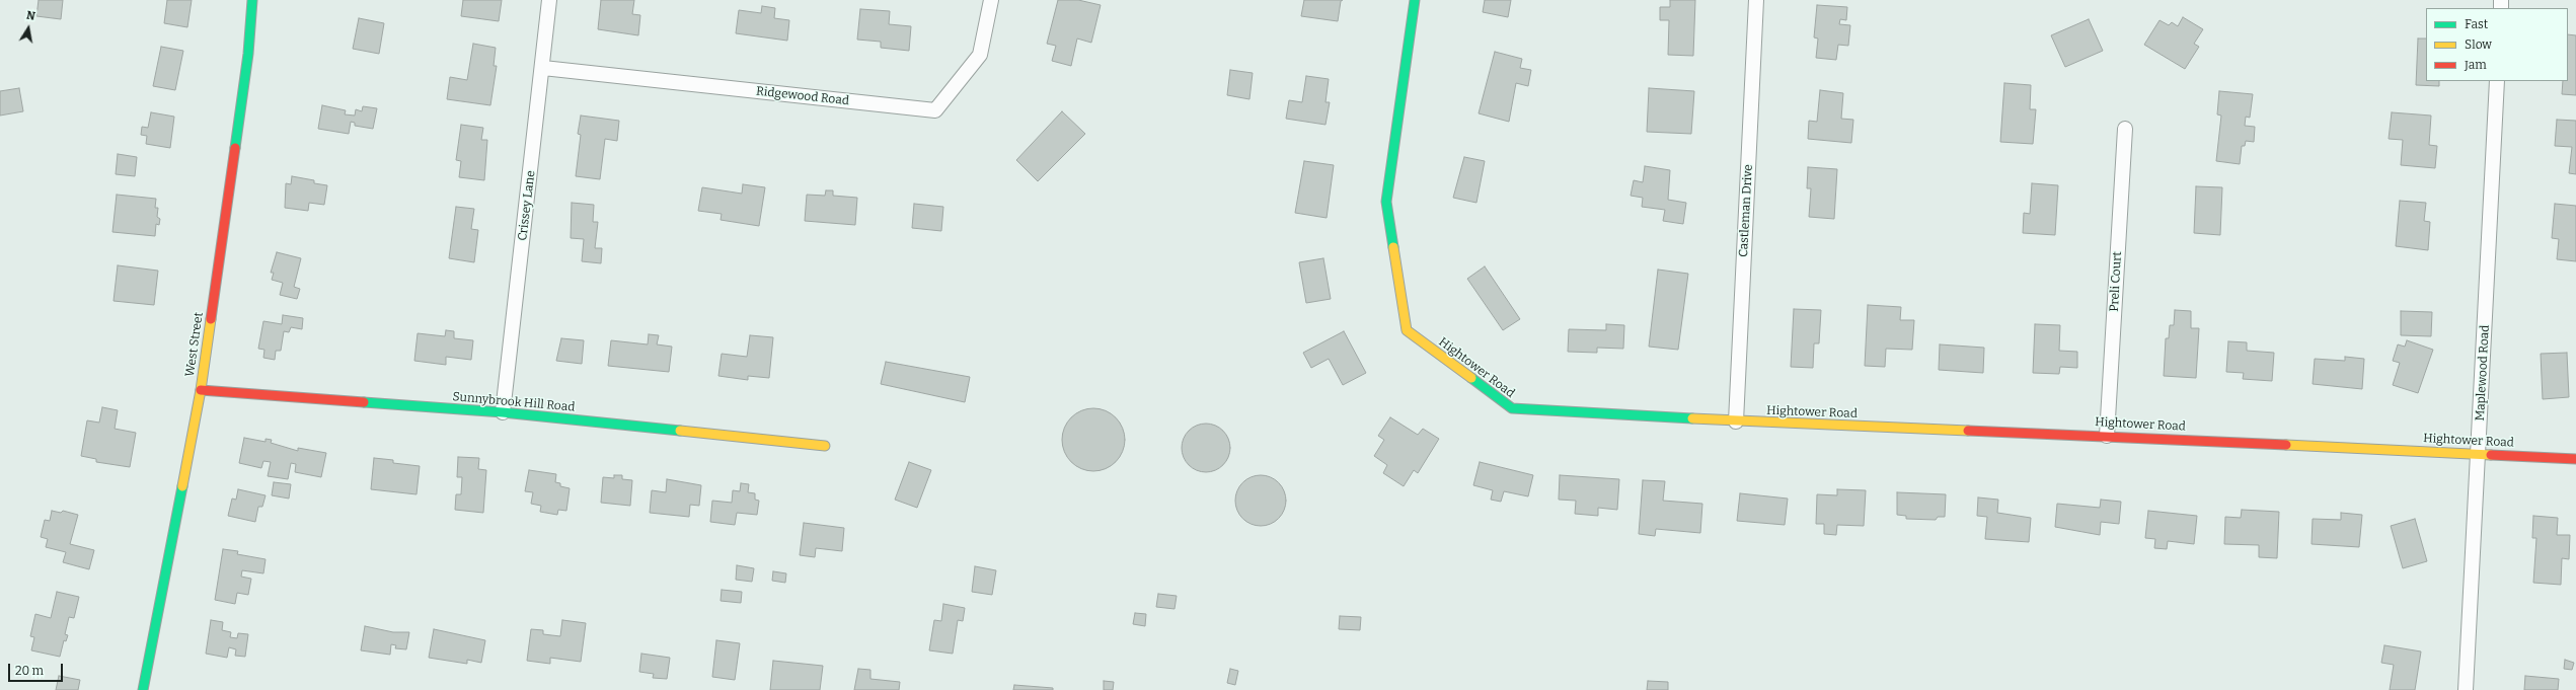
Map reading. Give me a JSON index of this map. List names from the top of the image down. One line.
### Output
{"streets":{"street":["Ridgewood Road","Crissey Lane","Castleman Drive","Preli Court","West Street","Hightower Road","Maplewood Road","Sunnybrook Hill Road"]},"crossings":[["Ridgewood Road","Crissey Lane"],["Crissey Lane","Sunnybrook Hill Road"],["Castleman Drive","Hightower Road"],["Preli Court","Hightower Road"],["West Street","Sunnybrook Hill Road"],["Hightower Road","Maplewood Road"]],"legend":["Fast","Slow","Jam"],"scale_bar":"20 m","north":"top"}
